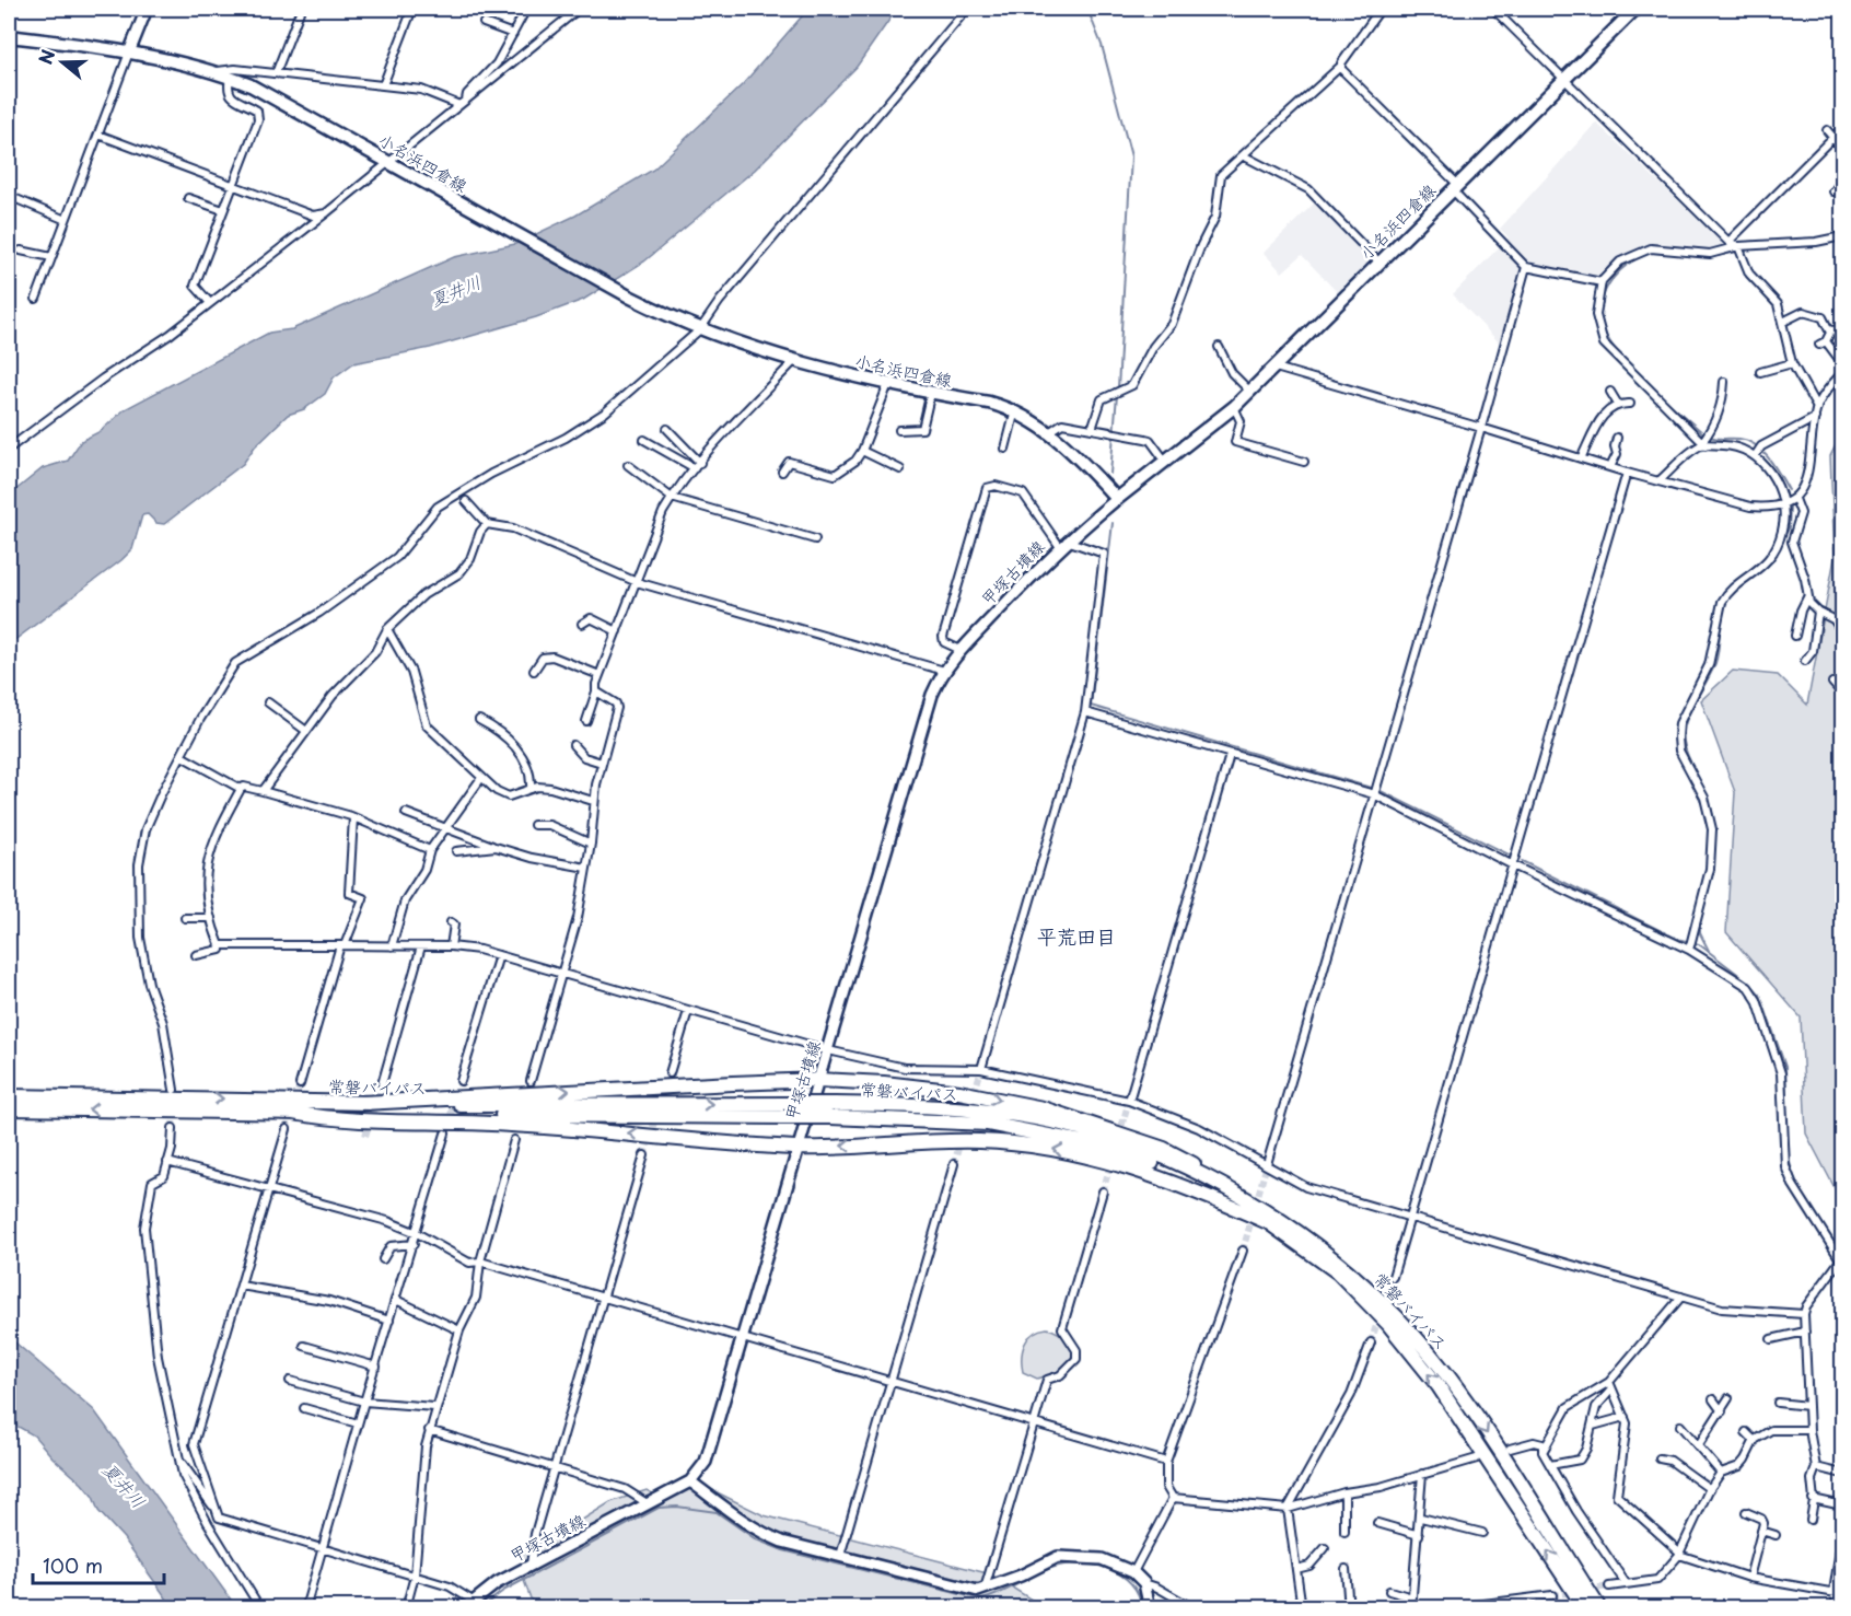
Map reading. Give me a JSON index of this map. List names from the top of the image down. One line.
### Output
{"streets":{"highway":["常磐バイパス"],"main road":["小名浜四倉線","甲塚古墳線"]},"crossings":[["小名浜四倉線","甲塚古墳線"]],"districts":["平荒田目"],"water":["夏井川"],"scale_bar":"100 m","north":"left"}
